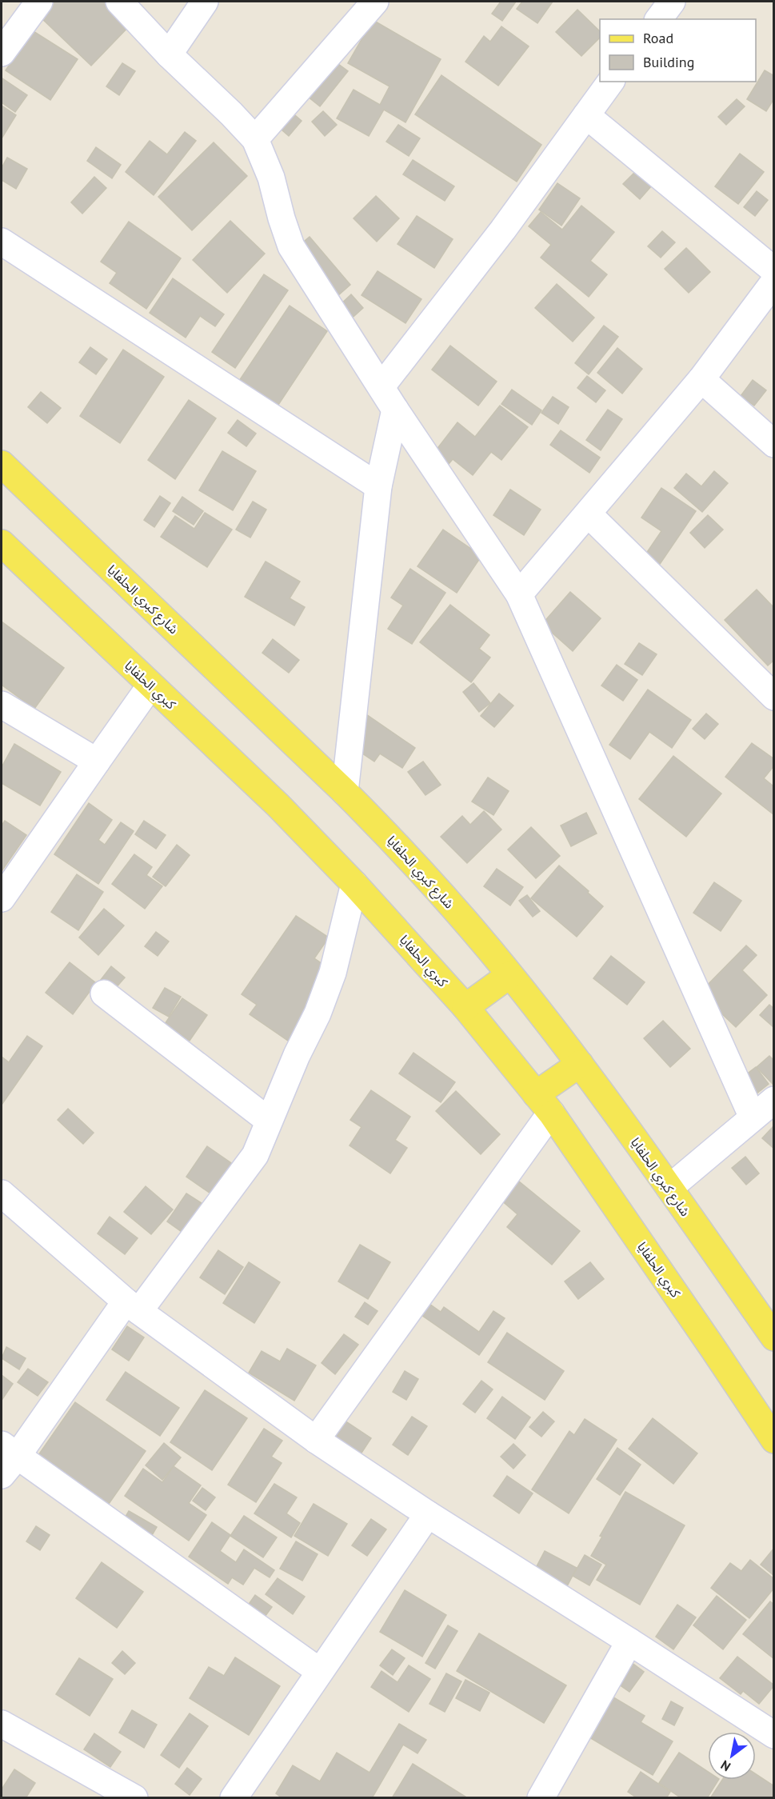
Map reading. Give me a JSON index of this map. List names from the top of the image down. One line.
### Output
{"streets":{"main road":["شارع كبري الحلفايا","كبري الحلفايا"]},"legend":["Road","Building"],"north":"bottom left"}
